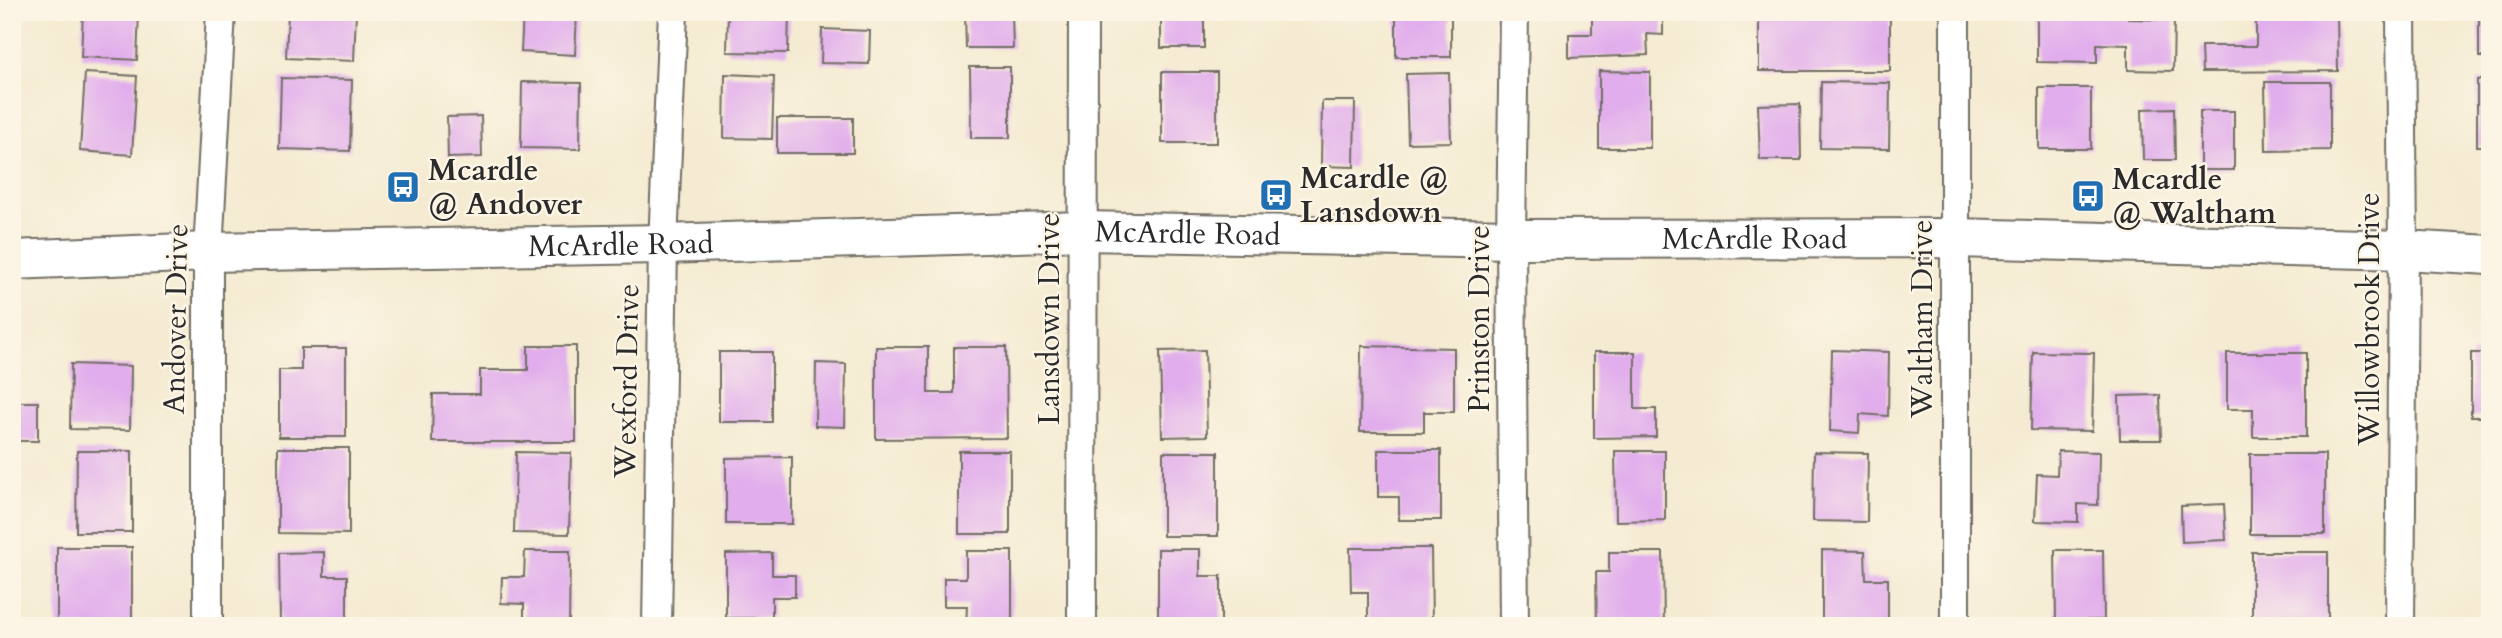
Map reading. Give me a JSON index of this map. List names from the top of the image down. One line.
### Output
{"streets":{"main road":["McArdle Road"],"street":["Andover Drive","Lansdown Drive","Prinston Drive","Waltham Drive","Willowbrook Drive","Wexford Drive"]},"crossings":[["McArdle Road","Andover Drive"],["McArdle Road","Lansdown Drive"],["McArdle Road","Prinston Drive"],["McArdle Road","Waltham Drive"],["McArdle Road","Willowbrook Drive"],["McArdle Road","Wexford Drive"]],"places":{"bus stop":["Mcardle @ Andover","Mcardle @ Lansdown","Mcardle @ Waltham"]}}
